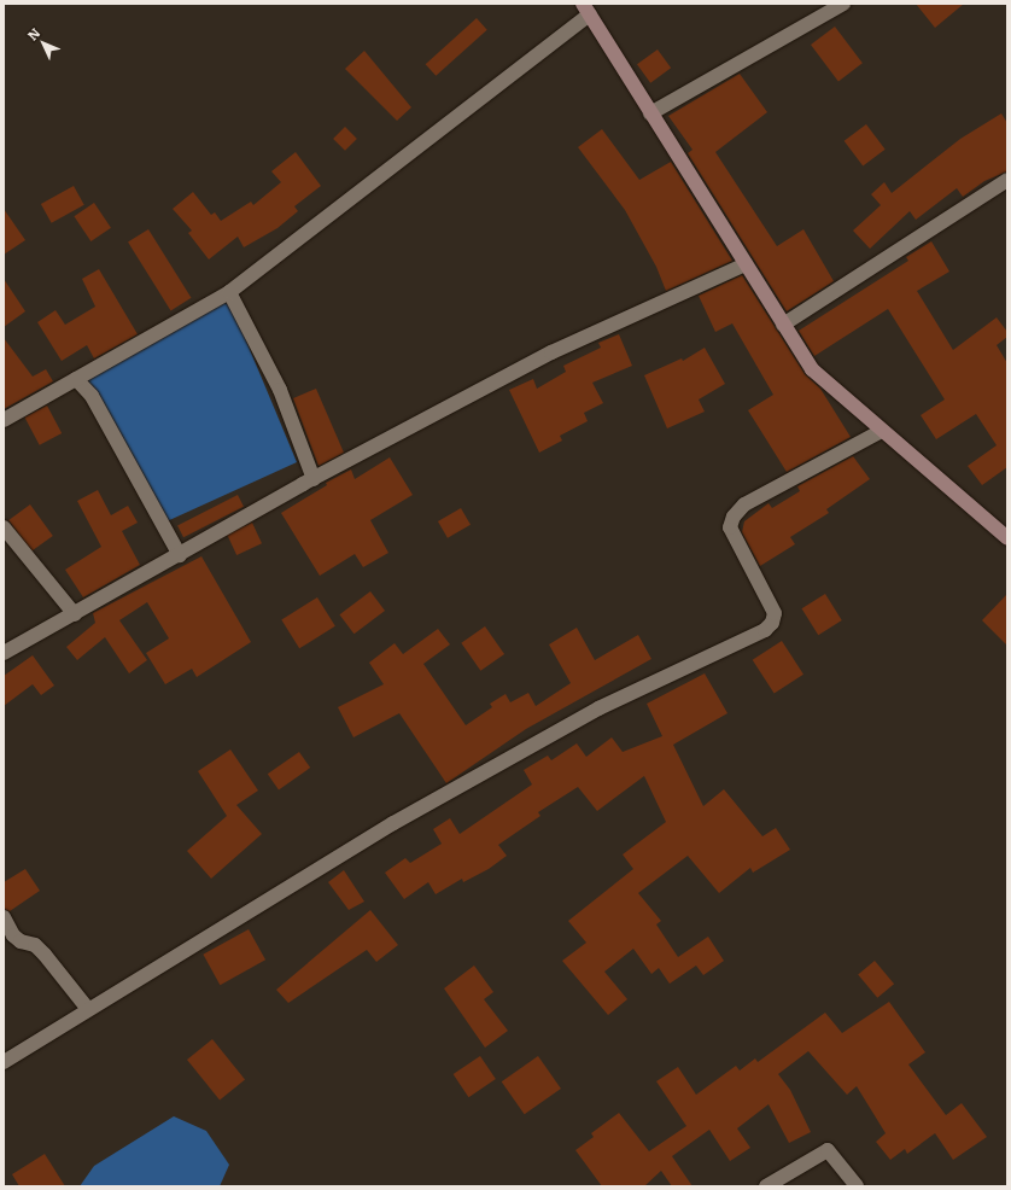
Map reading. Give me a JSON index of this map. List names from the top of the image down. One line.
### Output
{"north":"top left"}
